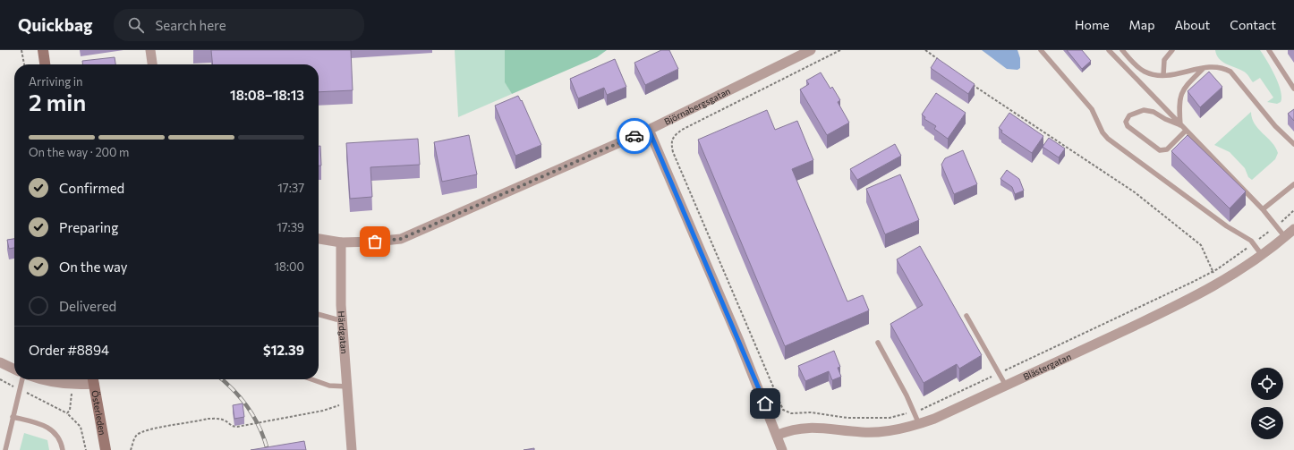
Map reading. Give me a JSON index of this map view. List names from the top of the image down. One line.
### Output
{"streets":{"main road":["Österleden"],"street":["Björnabergsgatan","Härdgatan","Blästergatan"]},"crossings":[["Björnabergsgatan","Härdgatan"]],"page":{"header":"Quickbag","search":"Search here","nav":["Home","Map","About","Contact"],"heading":["2 min","Arriving in","18:08–18:13"],"panel":["Order #8894","$12.39"],"bar":"On the way · 200 m","list":[["Confirmed","17:37"],["Preparing","17:39"],["On the way","18:00"],"Delivered"]}}
